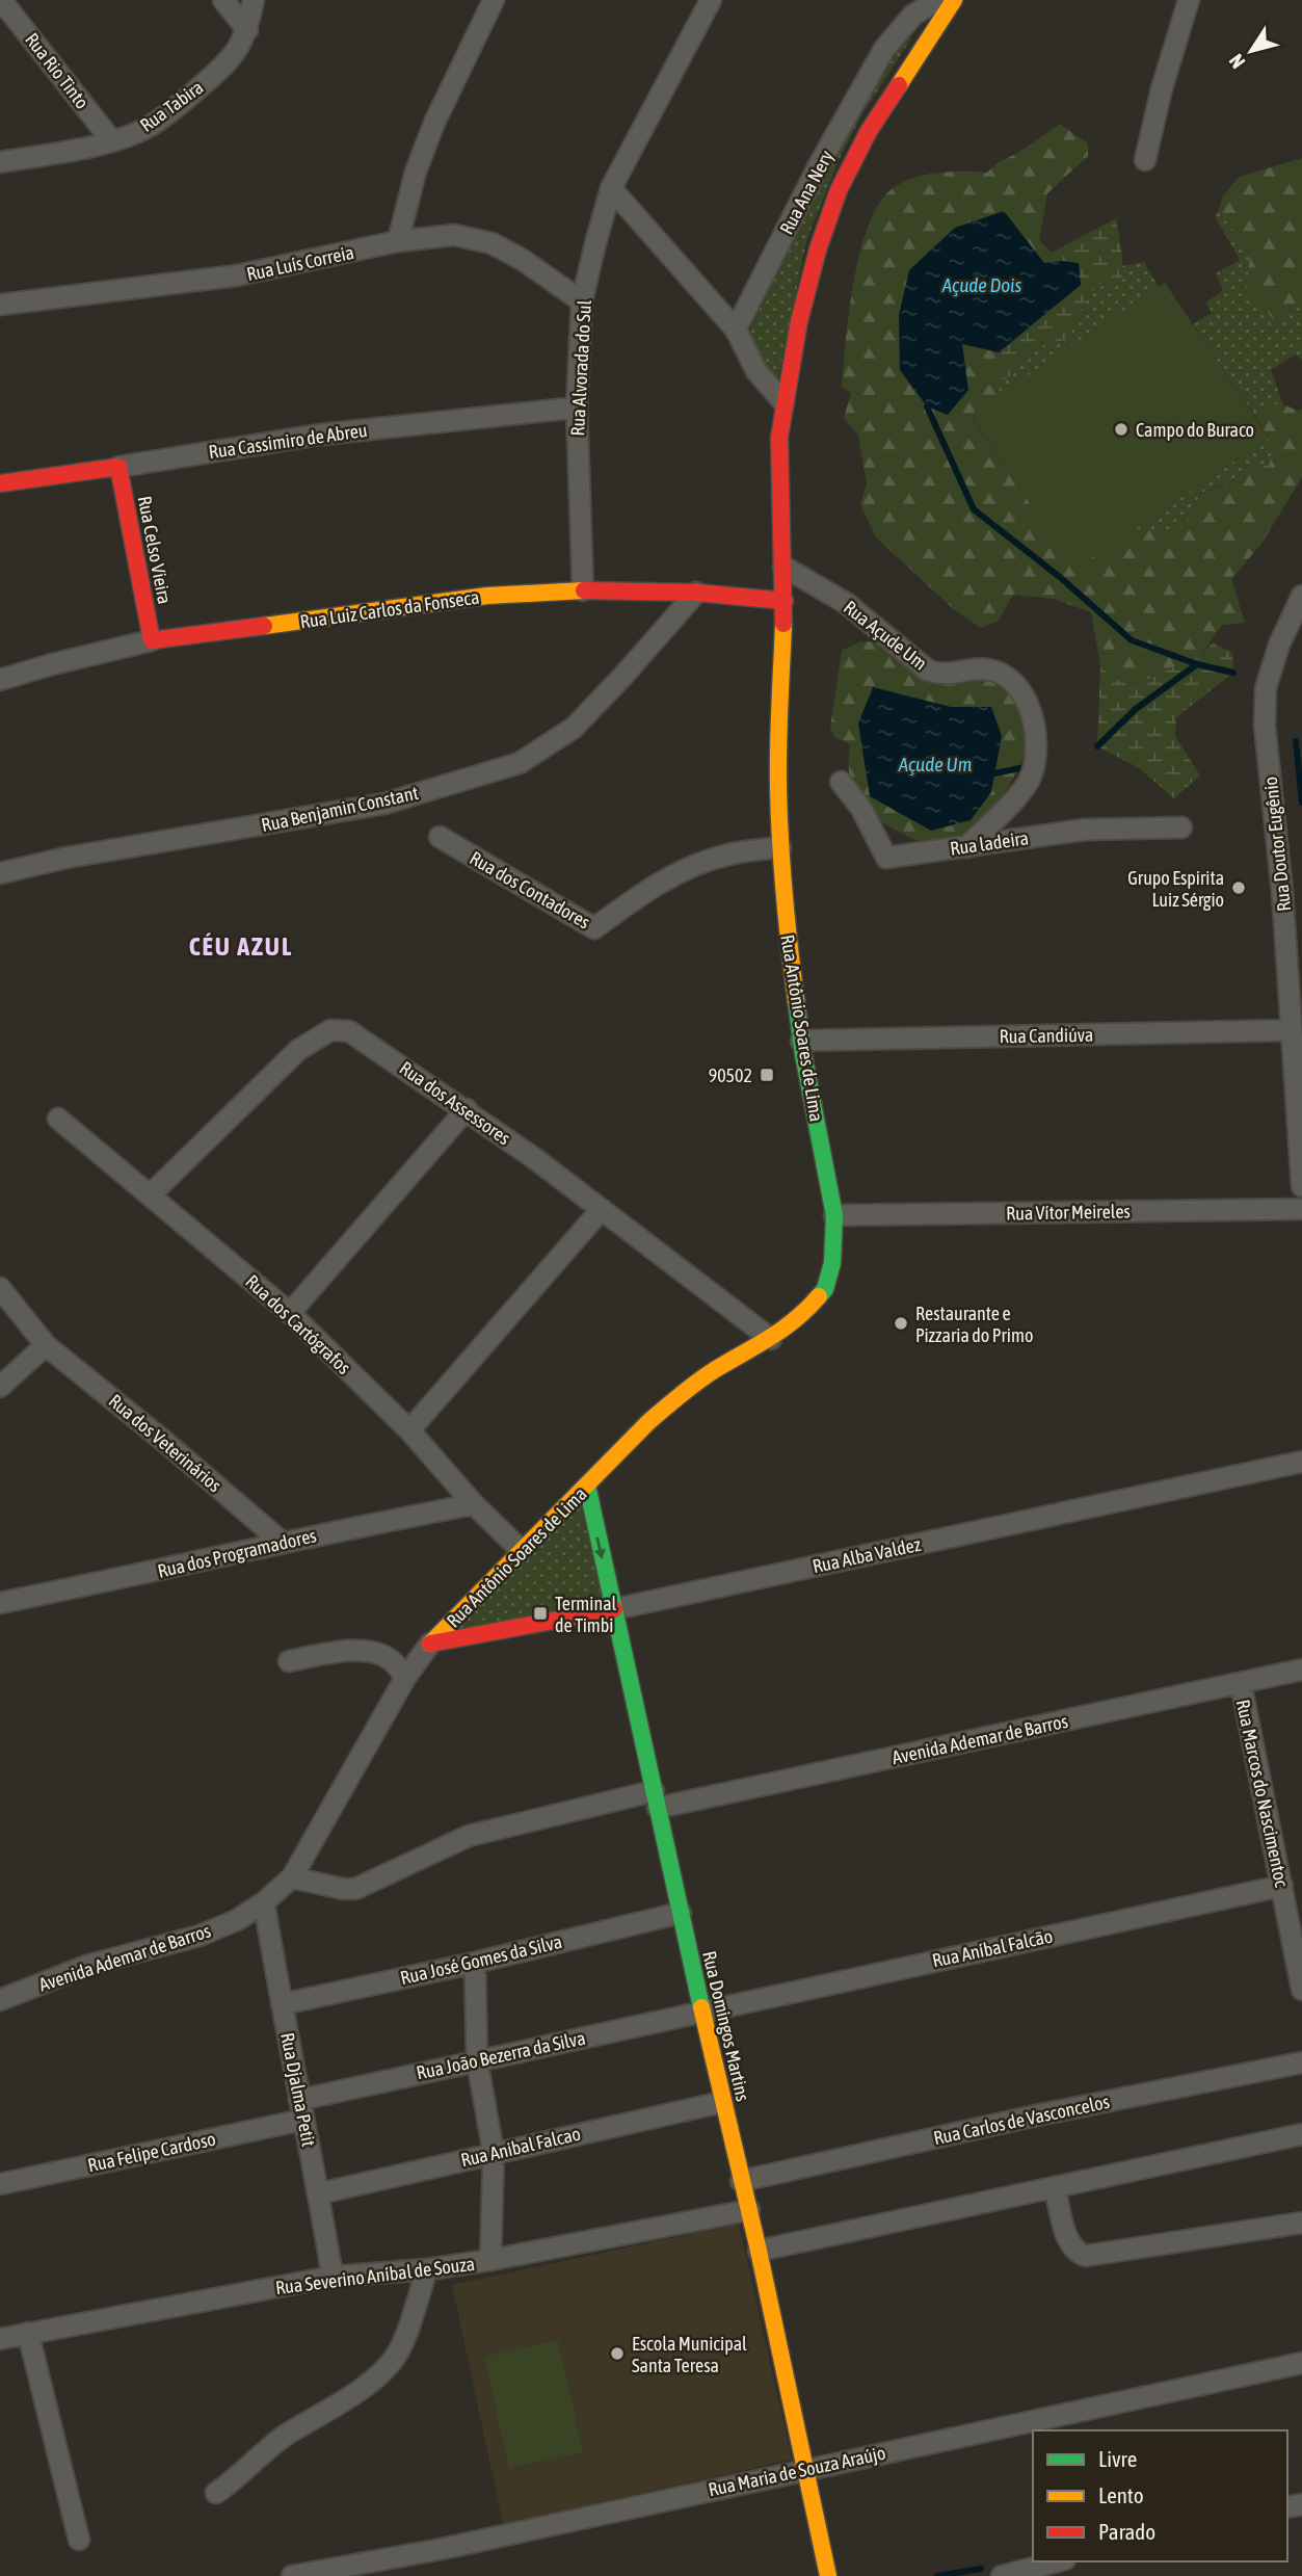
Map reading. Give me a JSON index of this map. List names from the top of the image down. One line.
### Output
{"streets":{"street":["Rua Rio Tinto","Rua Tabira","Rua Ana Nery","Rua Luís Correia","Rua Alvorada do Sul","Rua Cassimiro de Abreu","Rua Celso Vieira","Rua Luiz Carlos da Fonseca","Rua Açude Um","Rua Benjamin Constant","Rua ladeira","Rua Doutor Eugênio","Rua dos Contadores","Rua Antônio Soares de Lima","Rua Candiúva","Rua dos Assessores","Rua Vítor Meireles","Rua dos Cartógrafos","Rua dos Veterinários","Rua dos Programadores","Rua Alba Valdez","Avenida Ademar de Barros","Rua Marcos do Nascimentoc","Rua Aníbal Falcão","Rua José Gomes da Silva","Rua Domingos Martins","Rua João Bezerra da Silva","Rua Djalma Petit","Rua Carlos de Vasconcelos","Rua Anibal Falcao","Rua Felipe Cardoso","Rua Severino Aníbal de Souza","Rua Maria de Souza Araújo"]},"crossings":[["Rua Rio Tinto","Rua Tabira"],["Rua Luís Correia","Rua Alvorada do Sul"],["Rua Alvorada do Sul","Rua Cassimiro de Abreu"],["Rua Alvorada do Sul","Rua Luiz Carlos da Fonseca"],["Rua Cassimiro de Abreu","Rua Celso Vieira"],["Rua Celso Vieira","Rua Luiz Carlos da Fonseca"],["Rua Luiz Carlos da Fonseca","Rua Benjamin Constant"],["Rua Luiz Carlos da Fonseca","Rua Antônio Soares de Lima"],["Rua Açude Um","Rua ladeira"],["Rua Açude Um","Rua Antônio Soares de Lima"],["Rua Doutor Eugênio","Rua Candiúva"],["Rua dos Contadores","Rua Antônio Soares de Lima"],["Rua Antônio Soares de Lima","Rua Candiúva"],["Rua Antônio Soares de Lima","Rua dos Assessores"],["Rua Antônio Soares de Lima","Rua Vítor Meireles"],["Rua Antônio Soares de Lima","Rua dos Cartógrafos"],["Rua Antônio Soares de Lima","Rua Alba Valdez"],["Rua Antônio Soares de Lima","Avenida Ademar de Barros"],["Rua Antônio Soares de Lima","Rua Domingos Martins"],["Rua dos Assessores","Rua dos Cartógrafos"],["Rua dos Cartógrafos","Rua dos Programadores"],["Rua dos Veterinários","Rua dos Programadores"],["Rua Alba Valdez","Rua Domingos Martins"],["Avenida Ademar de Barros","Rua Marcos do Nascimentoc"],["Avenida Ademar de Barros","Rua Domingos Martins"],["Avenida Ademar de Barros","Rua Djalma Petit"],["Rua Marcos do Nascimentoc","Rua Aníbal Falcão"],["Rua Aníbal Falcão","Rua Domingos Martins"],["Rua Aníbal Falcão","Rua João Bezerra da Silva"],["Rua José Gomes da Silva","Rua Domingos Martins"],["Rua José Gomes da Silva","Rua Djalma Petit"],["Rua Domingos Martins","Rua João Bezerra da Silva"],["Rua Domingos Martins","Rua Carlos de Vasconcelos"],["Rua Domingos Martins","Rua Anibal Falcao"],["Rua Domingos Martins","Rua Severino Aníbal de Souza"],["Rua Domingos Martins","Rua Maria de Souza Araújo"],["Rua João Bezerra da Silva","Rua Djalma Petit"],["Rua Djalma Petit","Rua Anibal Falcao"],["Rua Djalma Petit","Rua Felipe Cardoso"],["Rua Djalma Petit","Rua Severino Aníbal de Souza"]],"districts":["CÉU AZUL"],"water":["Açude Dois","Açude Um"],"places":{"other":["Campo do Buraco","Grupo Espírita Luiz Sérgio","Restaurante e Pizzaria do Primo","Escola Municipal Santa Teresa"],"transit":["90502","Terminal de Timbi"]},"legend":["Livre","Lento","Parado"],"north":"bottom left"}
